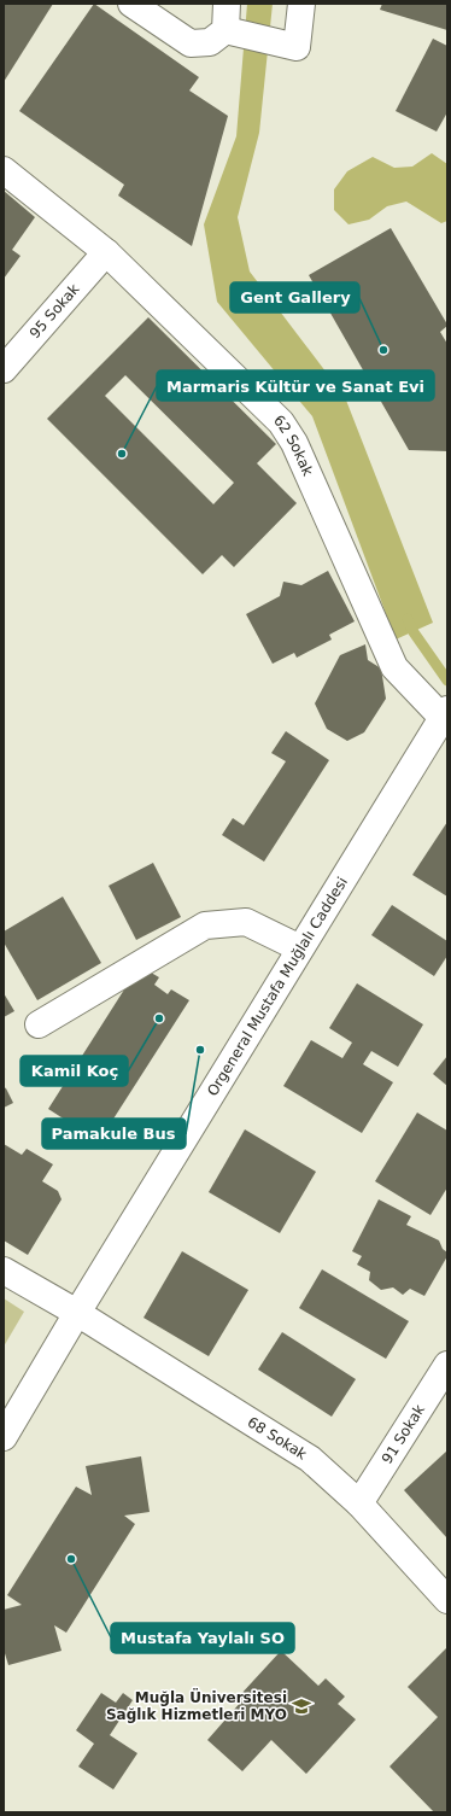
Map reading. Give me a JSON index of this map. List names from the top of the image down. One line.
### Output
{"streets":{"street":["95 Sokak","62 Sokak","Orgeneral Mustafa Muğlalı Caddesi","91 Sokak","68 Sokak"]},"crossings":[["95 Sokak","62 Sokak"],["62 Sokak","Orgeneral Mustafa Muğlalı Caddesi"],["Orgeneral Mustafa Muğlalı Caddesi","68 Sokak"],["91 Sokak","68 Sokak"]],"places":{"other":["Gent Gallery","Marmaris Kültür ve Sanat Evi","Kamil Koç","Pamakule Bus","Mustafa Yaylalı SO"],"school or university":["Muğla Üniversitesi Sağlık Hizmetleri MYO"]}}
